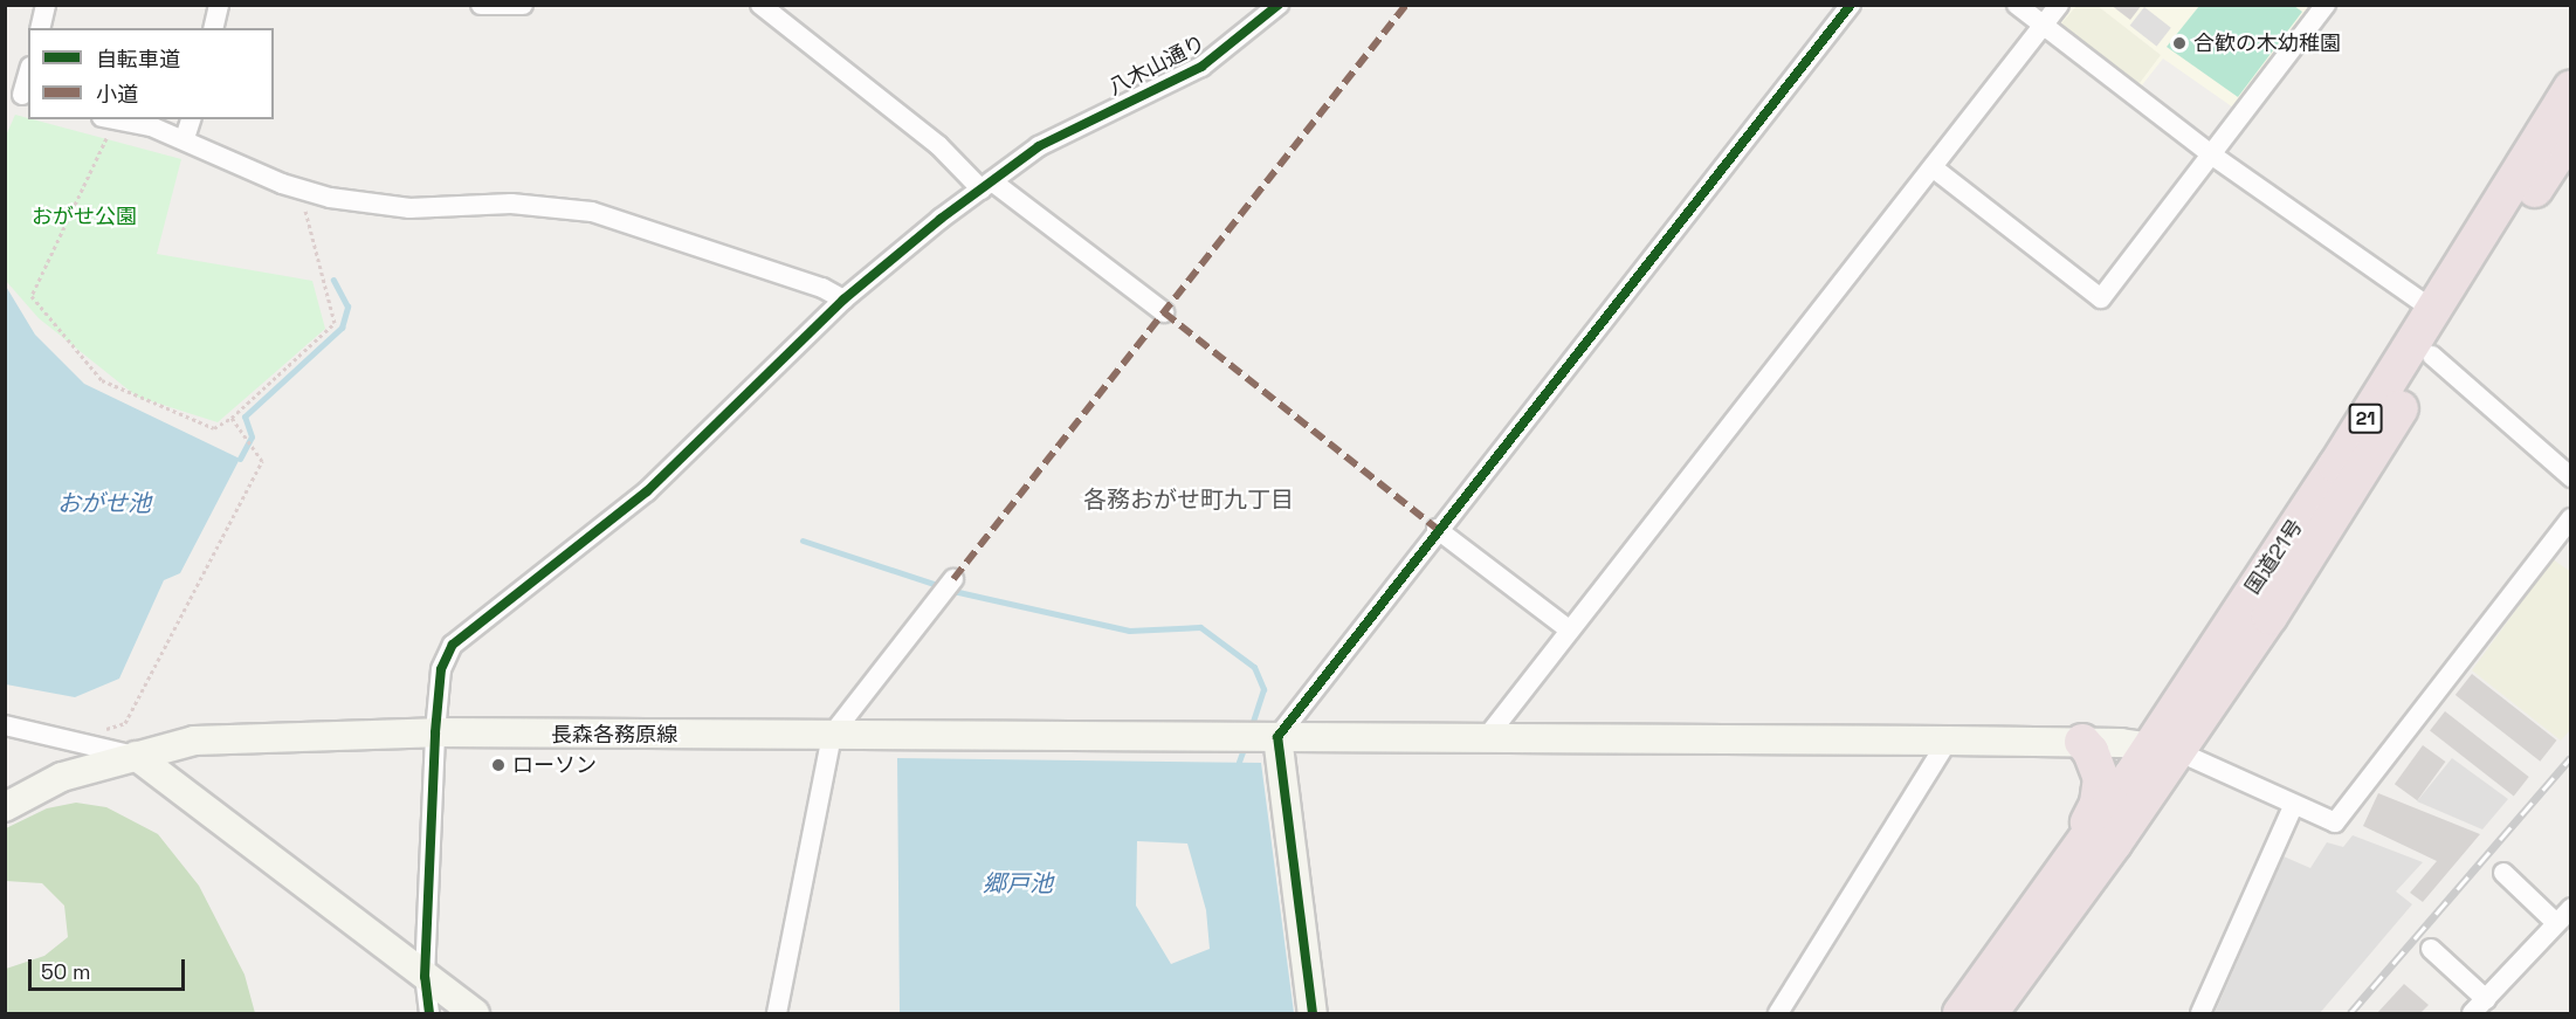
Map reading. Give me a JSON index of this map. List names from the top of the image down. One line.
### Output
{"streets":{"highway":["21","国道21号"],"main road":["長森各務原線"],"street":["八木山通り"]},"crossings":[["国道21号","長森各務原線"]],"districts":["各務おがせ町九丁目"],"water":["おがせ池","郷戸池"],"parks":["おがせ公園"],"places":["合歓の木幼稚園","ローソン"],"legend":["自転車道","小道"],"scale_bar":"50 m"}
